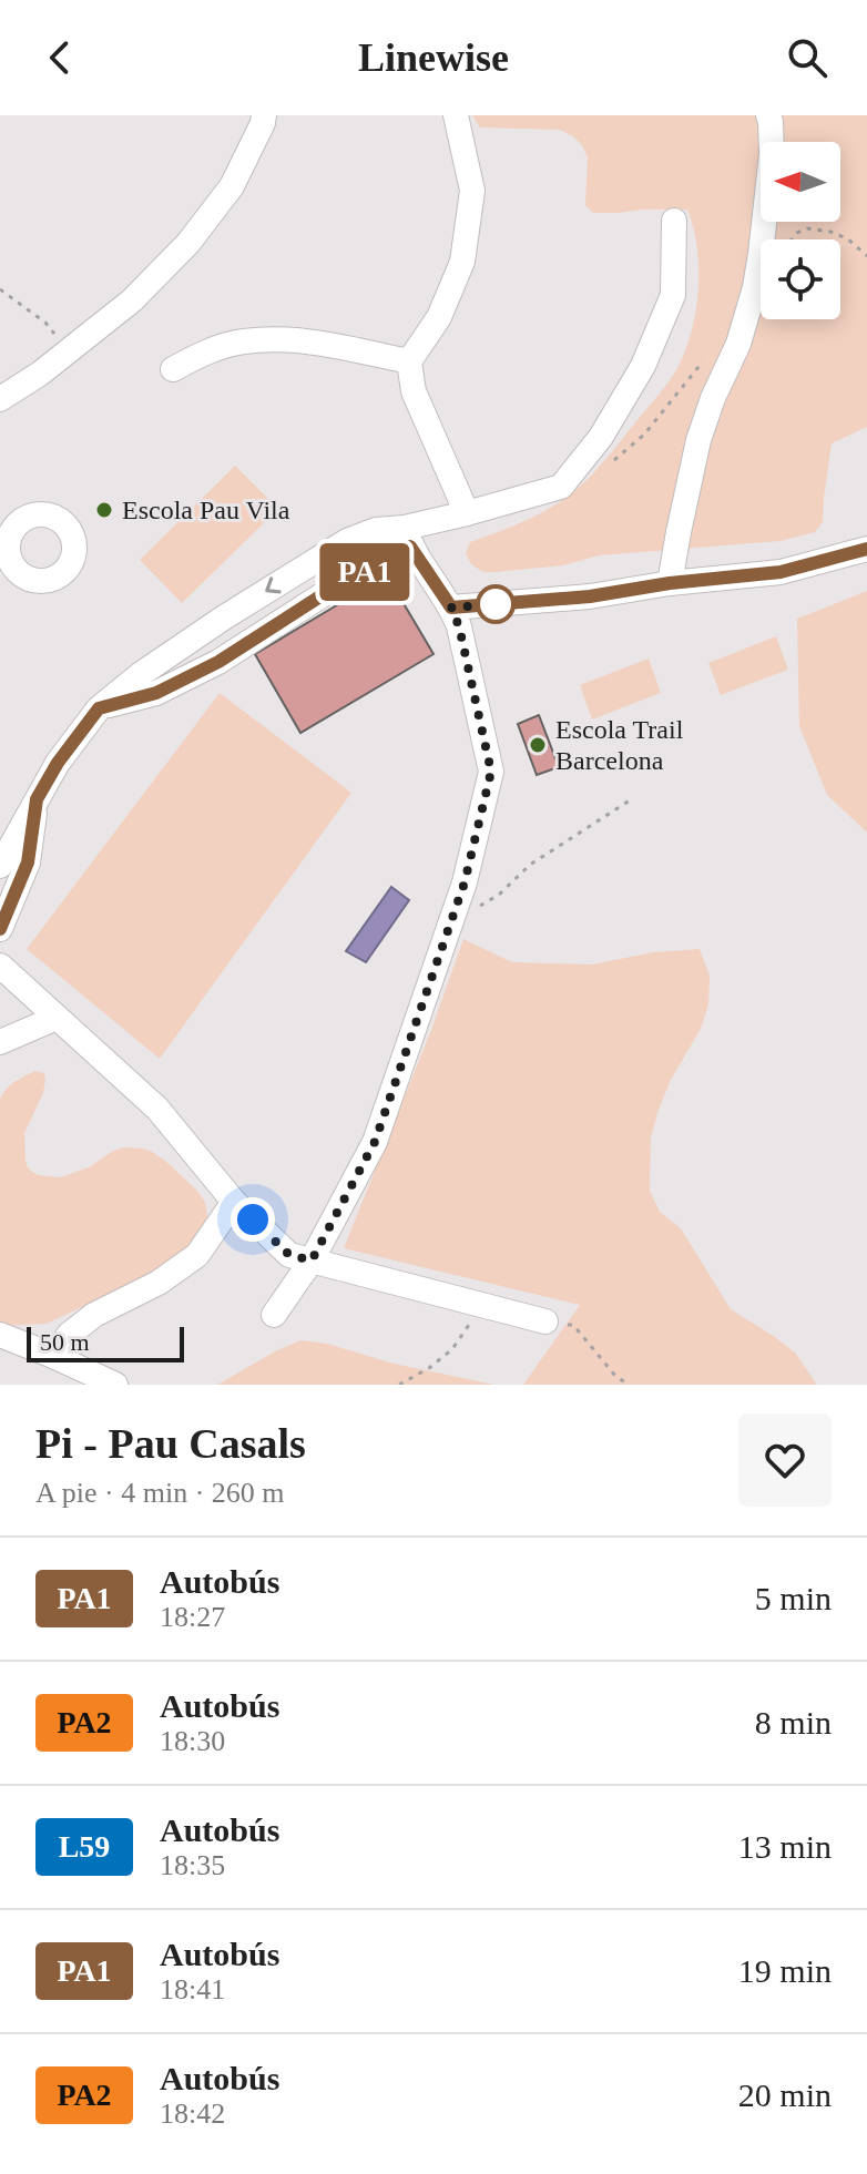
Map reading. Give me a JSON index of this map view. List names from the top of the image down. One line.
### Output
{"places":["Escola Pau Vila","Escola Trail Barcelona"],"lines":["bus line PA1"],"scale_bar":"50 m","north":"left","page":{"header":"Linewise","on_map":"PA1","scale":"50 m","heading":["Pi - Pau Casals","A pie · 4 min · 260 m"],"list":[{"mark":"PA1","name":"Autobús","note":"18:27","value":"5 min"},{"mark":"PA2","name":"Autobús","note":"18:30","value":"8 min"},{"mark":"L59","name":"Autobús","note":"18:35","value":"13 min"},{"mark":"PA1","name":"Autobús","note":"18:41","value":"19 min"},{"mark":"PA2","name":"Autobús","note":"18:42","value":"20 min"}]}}
